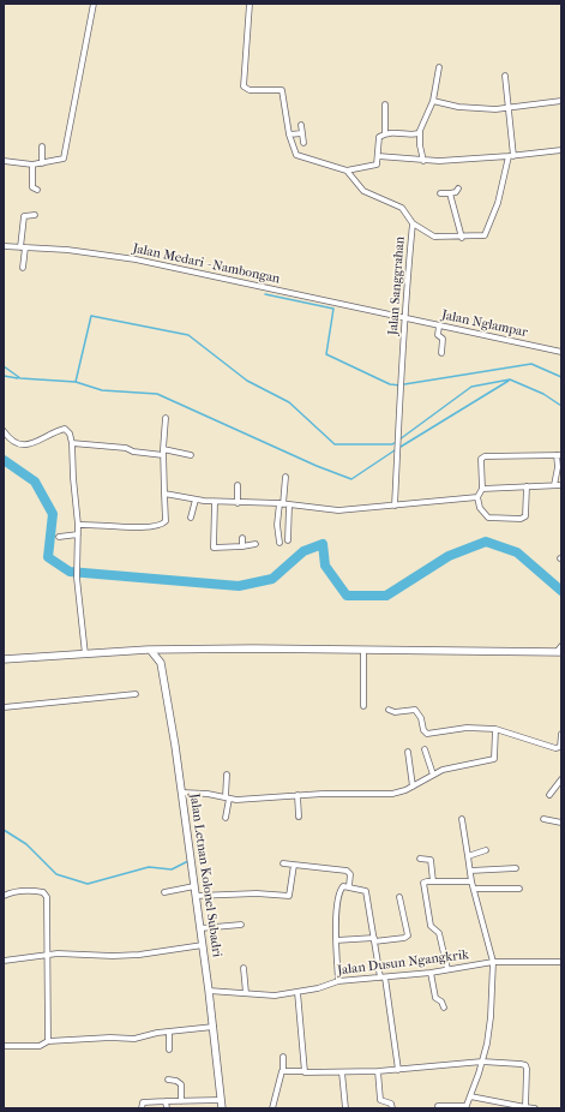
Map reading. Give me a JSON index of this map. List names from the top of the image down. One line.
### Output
{"streets":{"main road":["Jalan Letnan Kolonel Subadri"],"street":["Jalan Medari - Nambongan","Jalan Sanggrahan","Jalan Nglampar","Jalan Dusun Ngangkrik"]},"crossings":[["Jalan Medari - Nambongan","Jalan Sanggrahan"],["Jalan Medari - Nambongan","Jalan Nglampar"],["Jalan Sanggrahan","Jalan Nglampar"],["Jalan Letnan Kolonel Subadri","Jalan Dusun Ngangkrik"]]}
